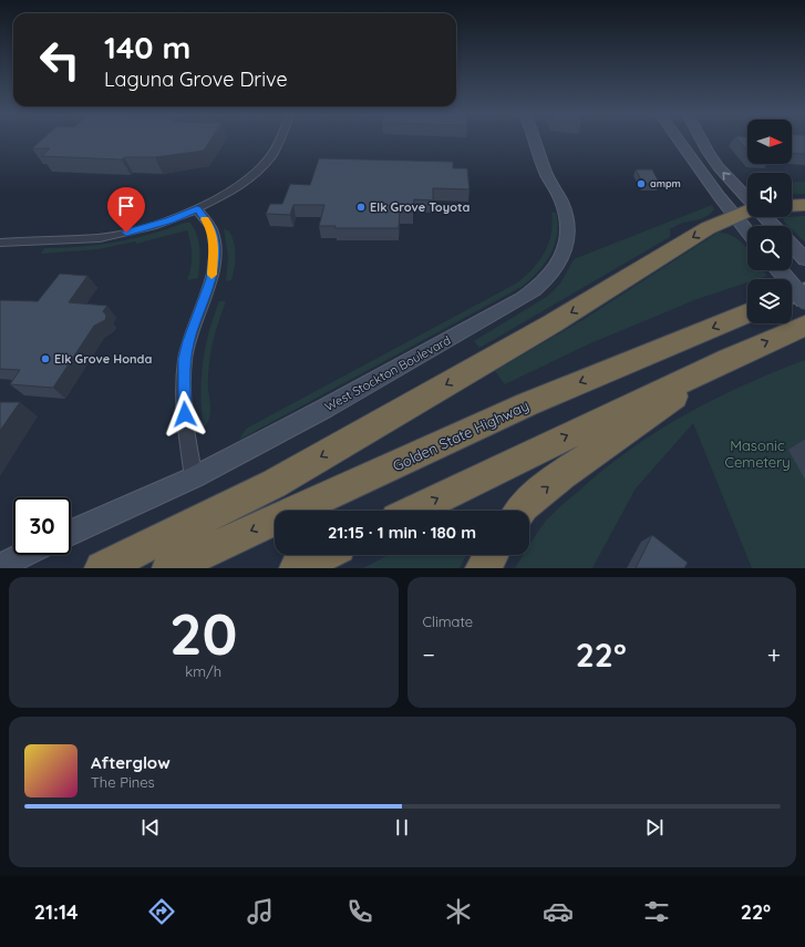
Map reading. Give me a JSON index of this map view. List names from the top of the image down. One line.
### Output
{"streets":{"highway":["Golden State Highway"],"street":["West Stockton Boulevard"]},"parks":["Masonic Cemetery"],"places":["ampm","Elk Grove Toyota","Elk Grove Honda"],"north":"right","page":{"turn":["140 m","Laguna Grove Drive"],"limit":"30","trip":"21:15 · 1 min · 180 m","tile":[["20","km/h"],"Climate"],"heat":["−","22°","+"],"song":["Afterglow","The Pines"],"tabs":["21:14","22°"]}}
